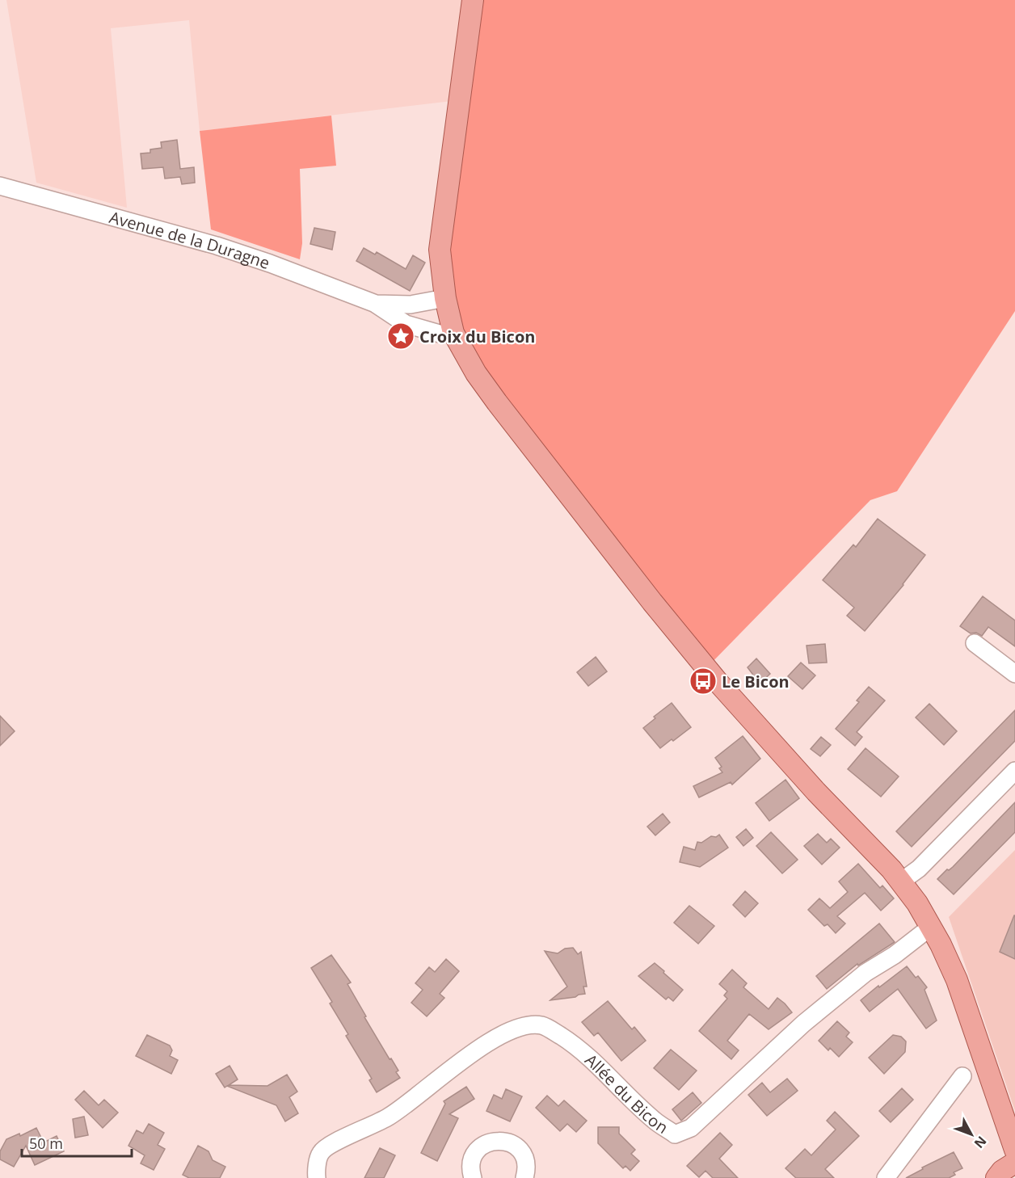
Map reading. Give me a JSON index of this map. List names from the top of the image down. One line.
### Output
{"streets":{"street":["Avenue de la Duragne","Allée du Bicon"]},"places":{"place":["Croix du Bicon"],"bus stop":["Le Bicon"]},"scale_bar":"50 m","north":"bottom right"}
